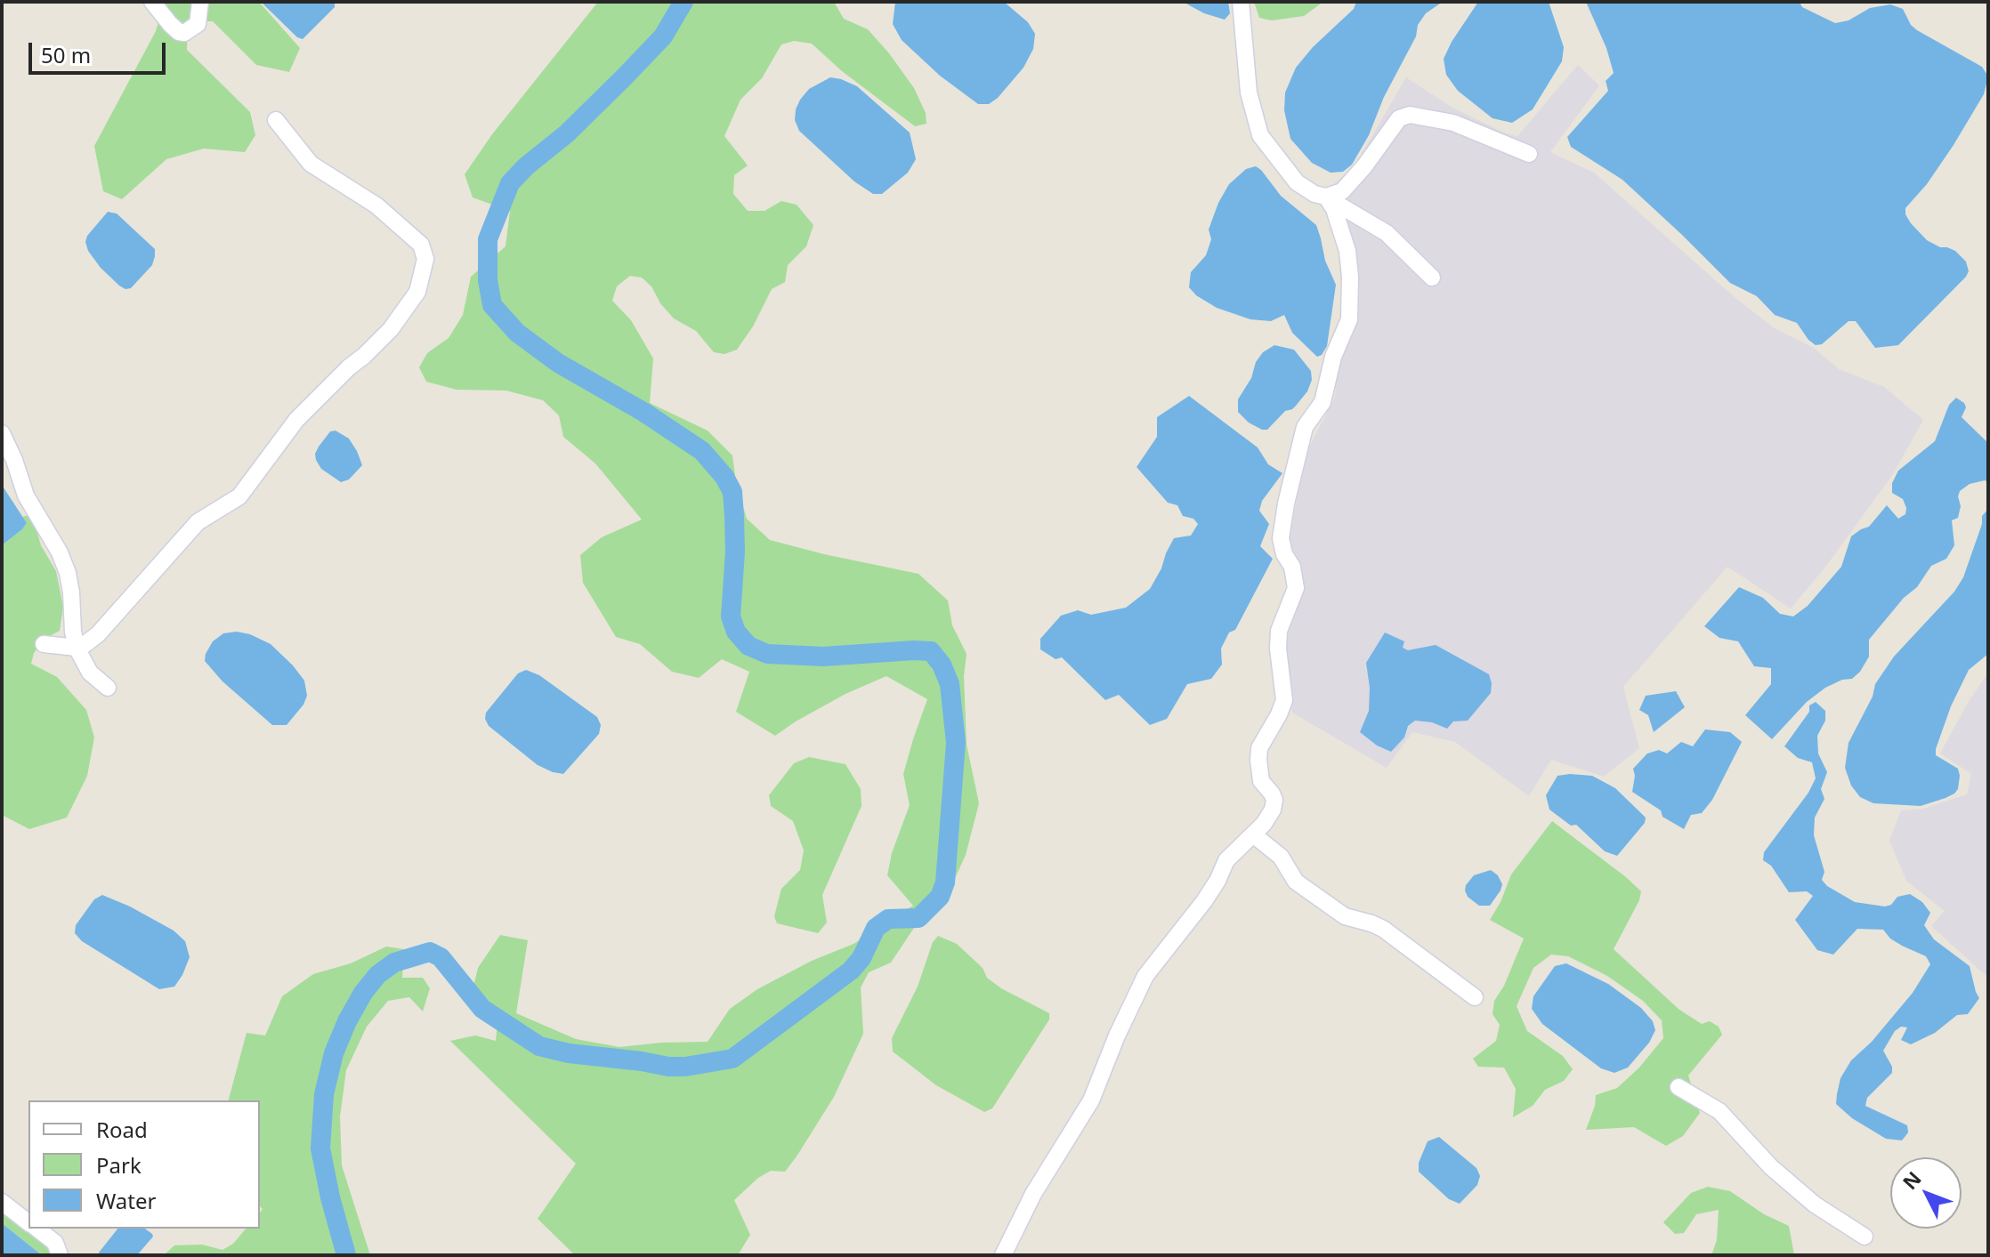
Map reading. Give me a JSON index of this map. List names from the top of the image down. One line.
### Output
{"legend":["Road","Park","Water"],"scale_bar":"50 m","north":"top left"}
